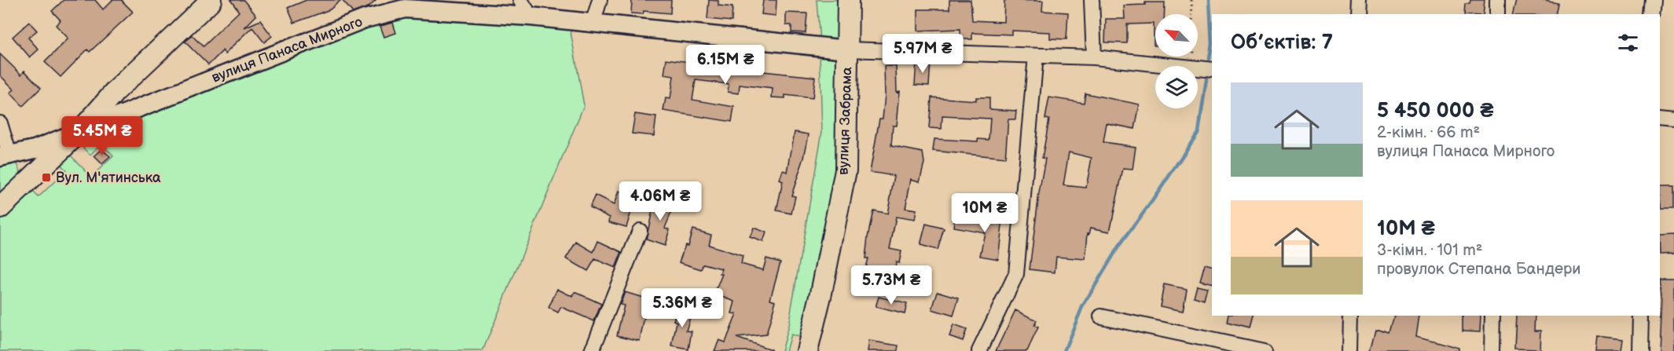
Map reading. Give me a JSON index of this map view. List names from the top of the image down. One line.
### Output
{"streets":{"main road":["вулиця Забрама"],"street":["вулиця Панаса Мирного"]},"crossings":[["вулиця Панаса Мирного","вулиця Забрама"]],"places":{"transit":["Вул. М'ятинська"]},"north":"top left","page":{"heading":"Об’єктів: 7","price":["5.97M ₴","6.15M ₴","5.45M ₴","4.06M ₴","10M ₴","5.73M ₴","5.36M ₴"],"list":[{"name":"5 450 000 ₴","note":"2-кімн. · 66 m² · вулиця Панаса Мирного"},{"name":"10M ₴","note":"3-кімн. · 101 m² · провулок Степана Бандери"}]}}
